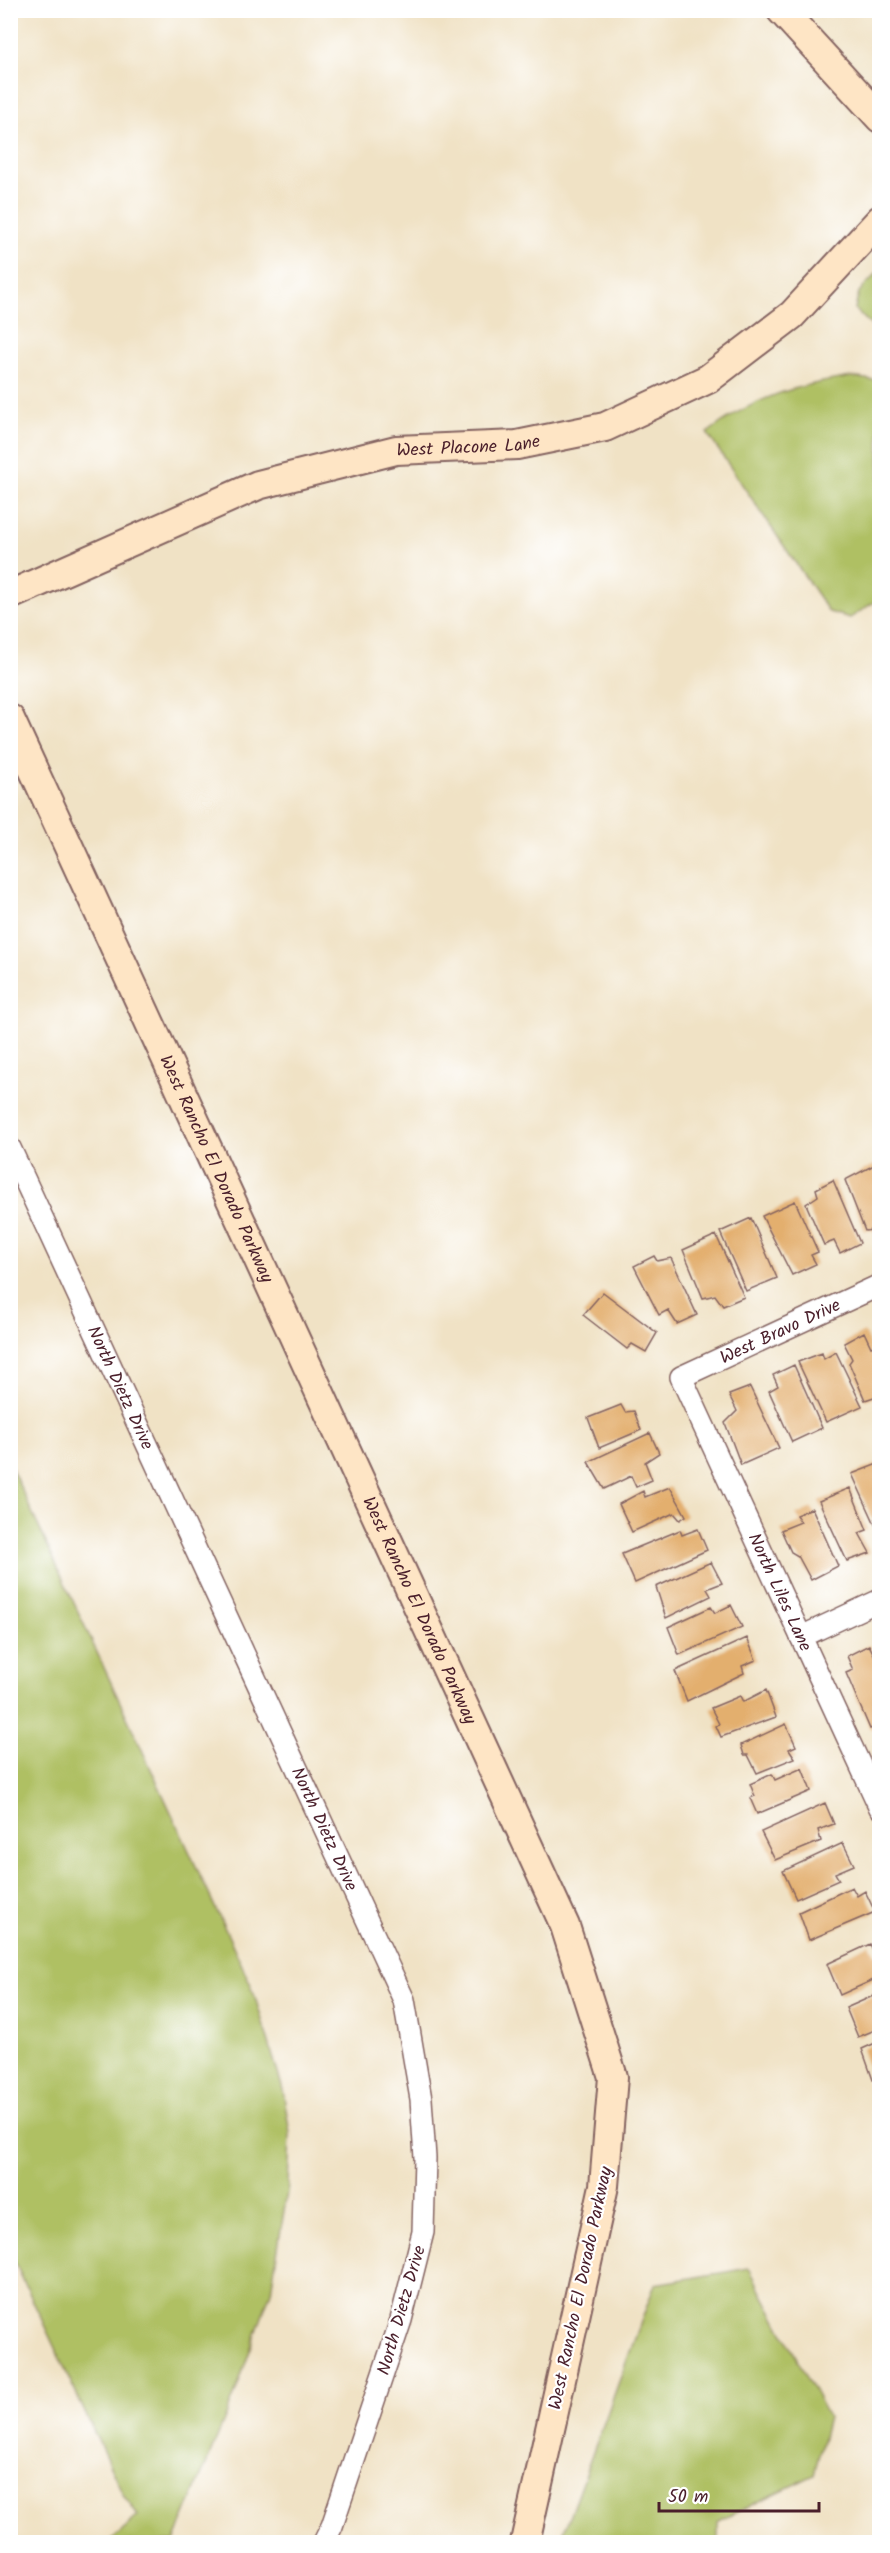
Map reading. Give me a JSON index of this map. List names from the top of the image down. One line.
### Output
{"streets":{"street":["West Placone Lane","West Rancho El Dorado Parkway","West Bravo Drive","North Dietz Drive","North Liles Lane"]},"crossings":[["West Bravo Drive","North Liles Lane"]],"scale_bar":"50 m"}
